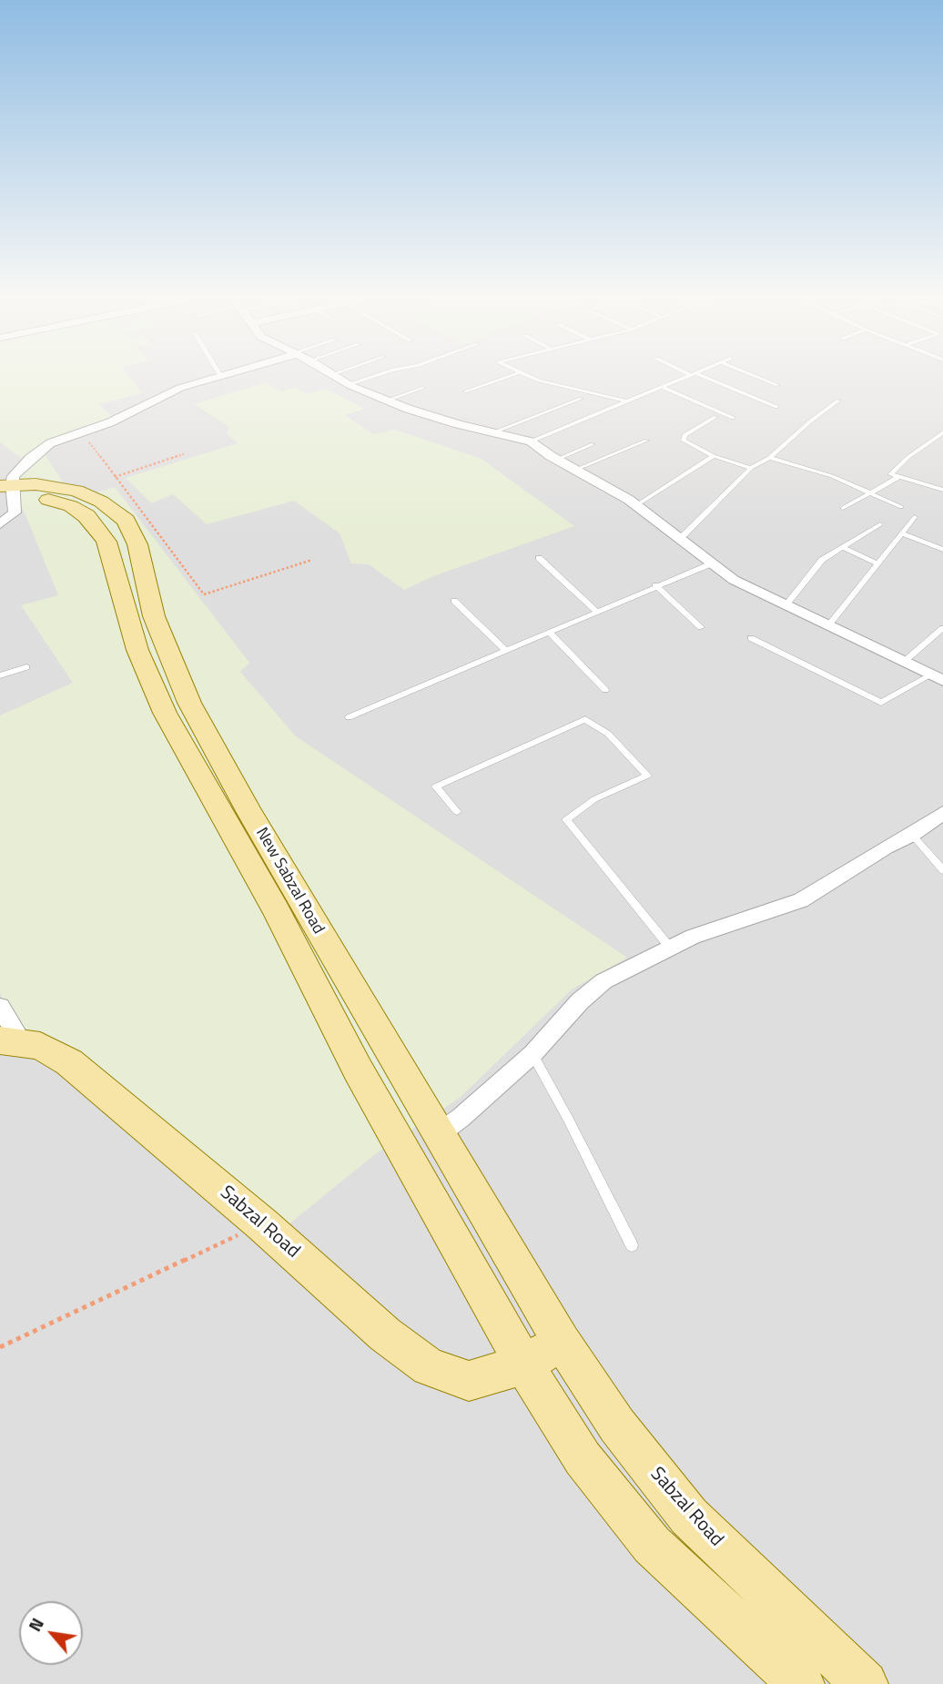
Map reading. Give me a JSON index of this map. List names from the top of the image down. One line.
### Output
{"streets":{"main road":["New Sabzal Road","Sabzal Road"]},"crossings":[["New Sabzal Road","Sabzal Road"]],"north":"top left"}
